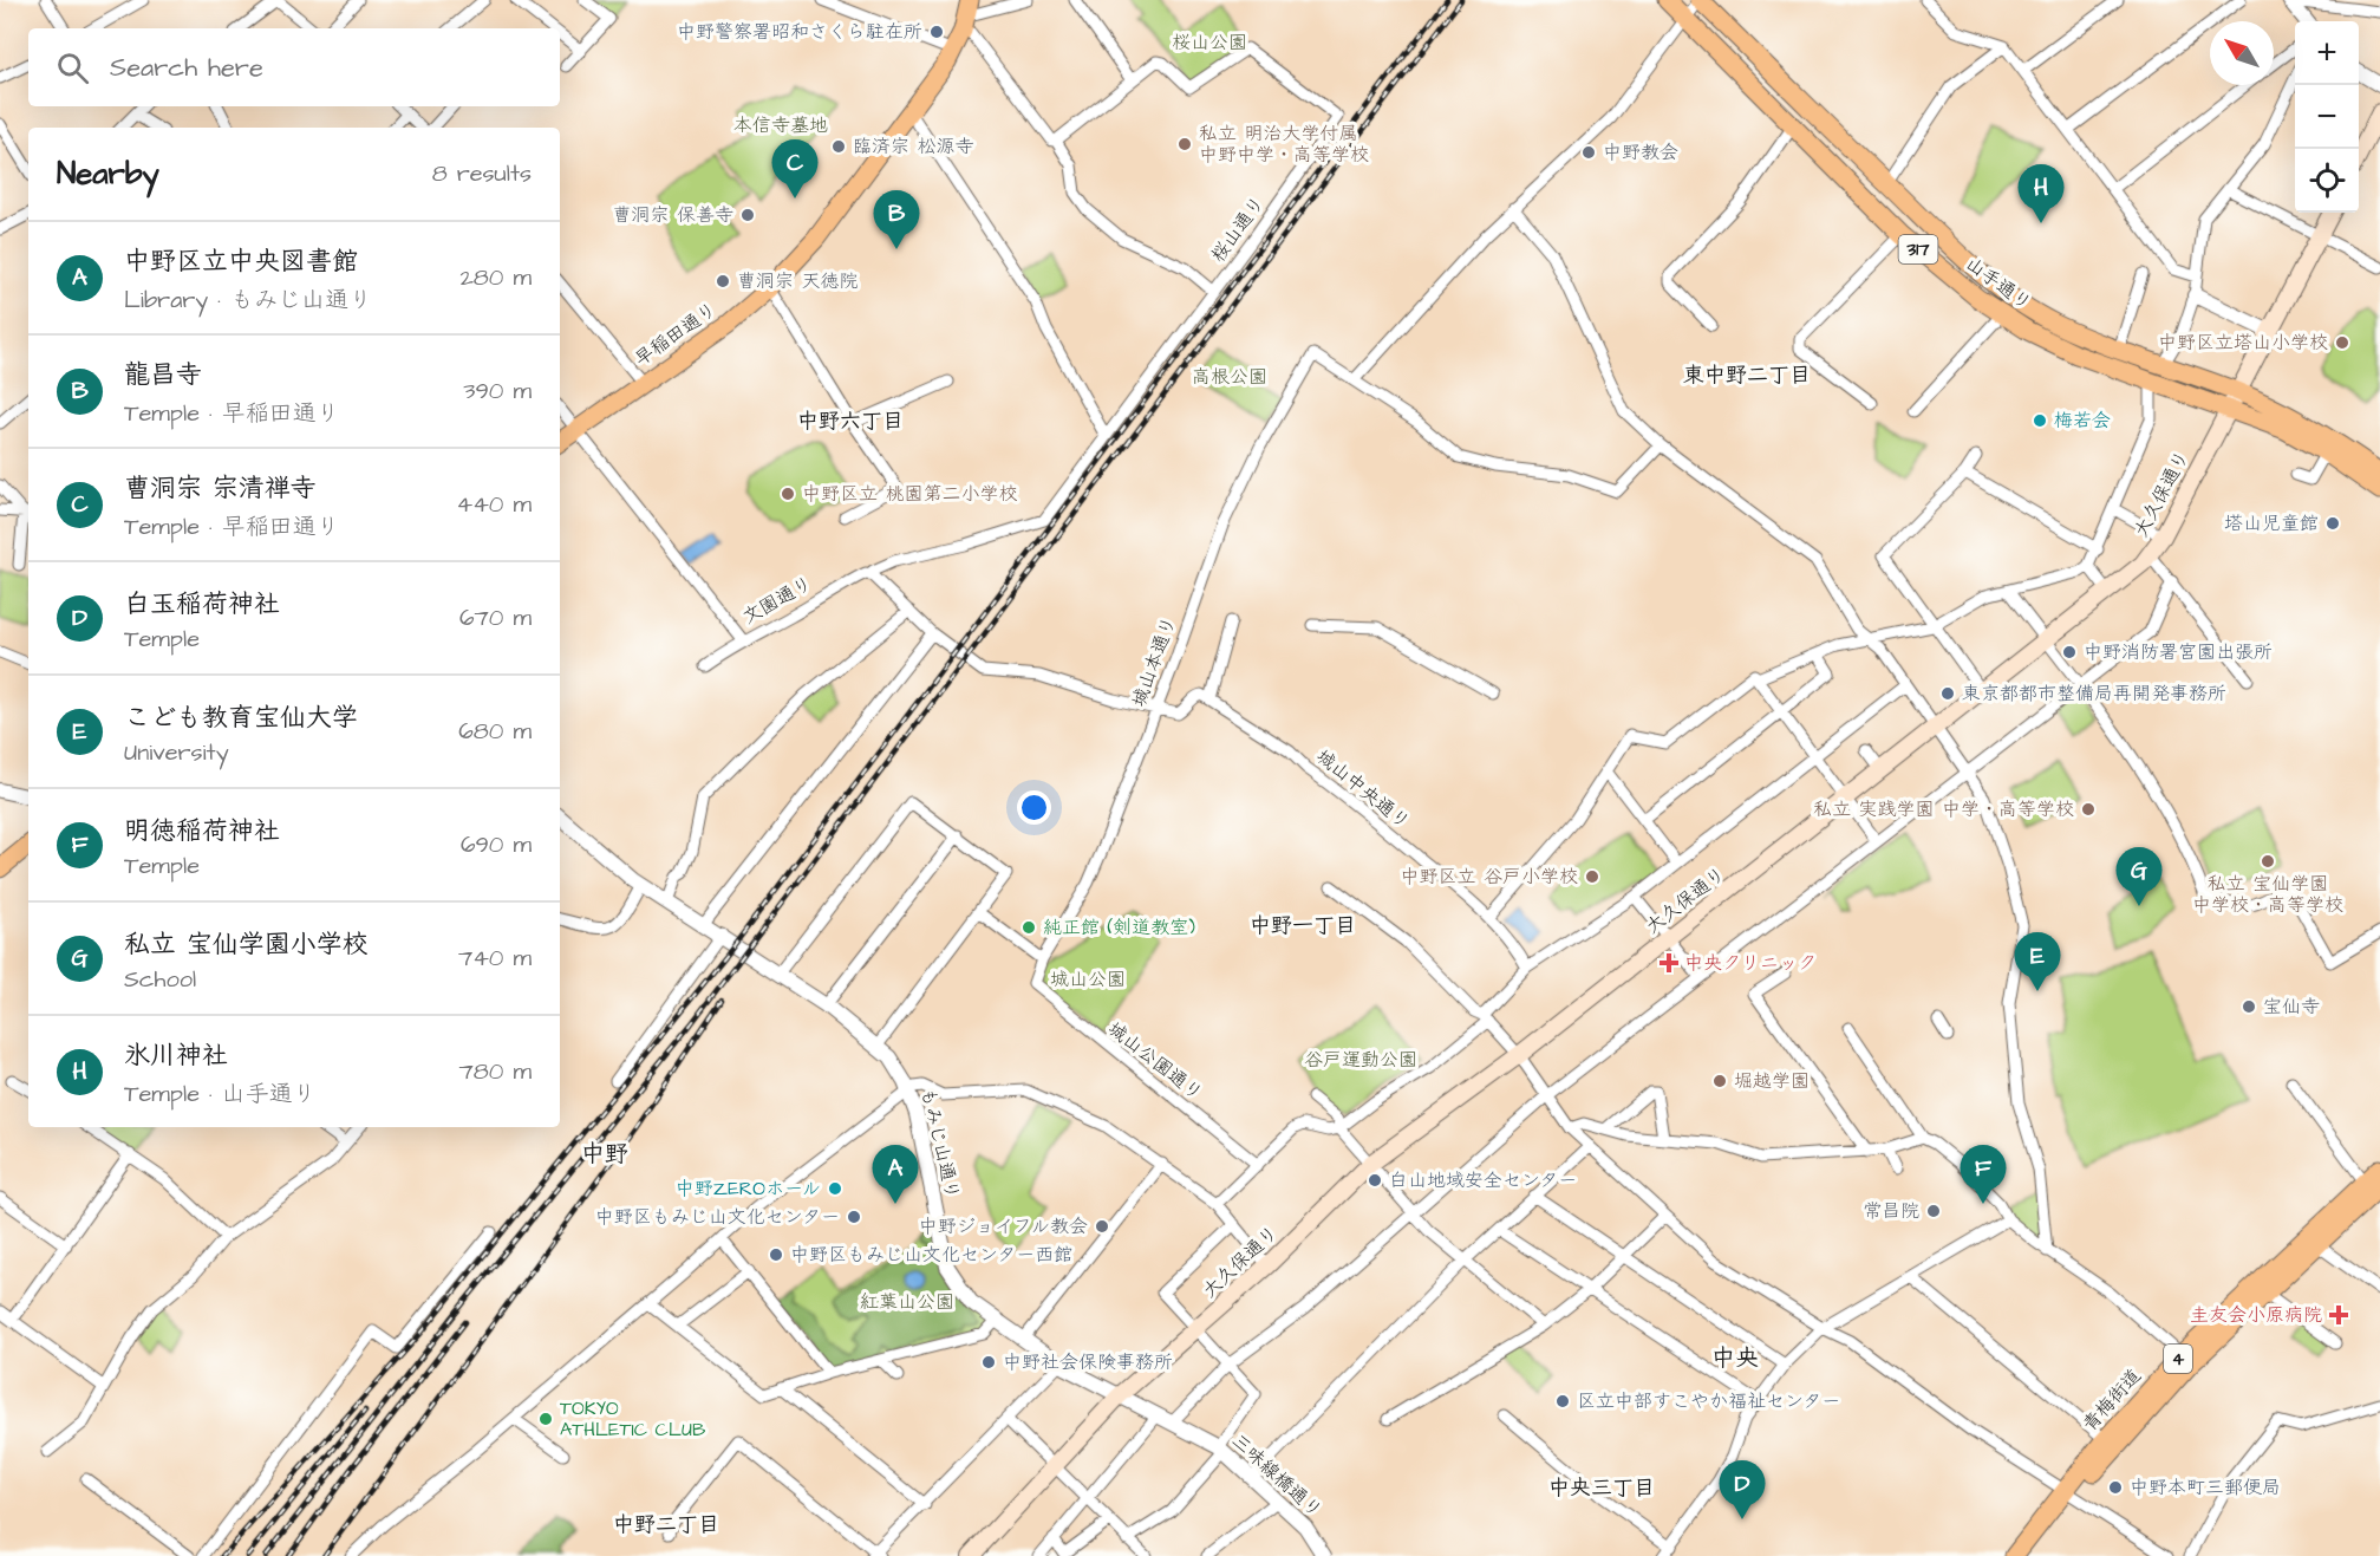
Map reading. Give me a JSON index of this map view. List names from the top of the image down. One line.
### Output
{"streets":{"main road":["317","山手通り","早稲田通り","大久保通り","4","青梅街道"],"street":["桜山通り","文園通り","城山本通り","城山中央通り","城山公園通り","もみじ山通り","三味線橋通り"]},"crossings":[["桜山通り","文園通り"],["山手通り","大久保通り"],["大久保通り","もみじ山通り"],["大久保通り","三味線橋通り"],["城山本通り","城山公園通り"],["もみじ山通り","三味線橋通り"]],"districts":["東中野二丁目","中野六丁目","中野一丁目","中野","中央","中央三丁目","中野二丁目"],"parks":["桜山公園","本信寺墓地","高根公園","城山公園","谷戸運動公園","紅葉山公園"],"places":{"other":["中野警察署昭和さくら駐在所","私立 明治大学付属 中野中学・高等学校","臨済宗 松源寺","中野教会","曹洞宗 保善寺","曹洞宗 天徳院","中野区立塔山小学校","梅若会","中野区立 桃園第二小学校","塔山児童館","中野消防署宮園出張所","東京都都市整備局再開発事務所","私立 実践学園 中学・高等学校","私立 宝仙学園 中学校・高等学校","中野区立 谷戸小学校","純正館 (剣道教室)","宝仙寺","堀越学園","白山地域安全センター","中野ZEROホール","常昌院","中野区もみじ山文化センター","中野ジョイフル教会","中野区もみじ山文化センター西館","中野社会保険事務所","区立中部すこやか福祉センター","TOKYO ATHLETIC CLUB","中野本町三郵便局"],"health":["中央クリニック","圭友会小原病院"]},"north":"top left","page":{"map_buttons":["+","−"],"search":"Search here","heading":["Nearby","8 results"],"pins":["C","H","B","G","E","A","F","D"],"list":[{"mark":"A","name":"中野区立中央図書館","note":"Library · もみじ山通り","value":"280 m"},{"mark":"B","name":"龍昌寺","note":"Temple · 早稲田通り","value":"390 m"},{"mark":"C","name":"曹洞宗 宗清禅寺","note":"Temple · 早稲田通り","value":"440 m"},{"mark":"D","name":"白玉稲荷神社","note":"Temple","value":"670 m"},{"mark":"E","name":"こども教育宝仙大学","note":"University","value":"680 m"},{"mark":"F","name":"明徳稲荷神社","note":"Temple","value":"690 m"},{"mark":"G","name":"私立 宝仙学園小学校","note":"School","value":"740 m"},{"mark":"H","name":"氷川神社","note":"Temple · 山手通り","value":"780 m"}]}}
